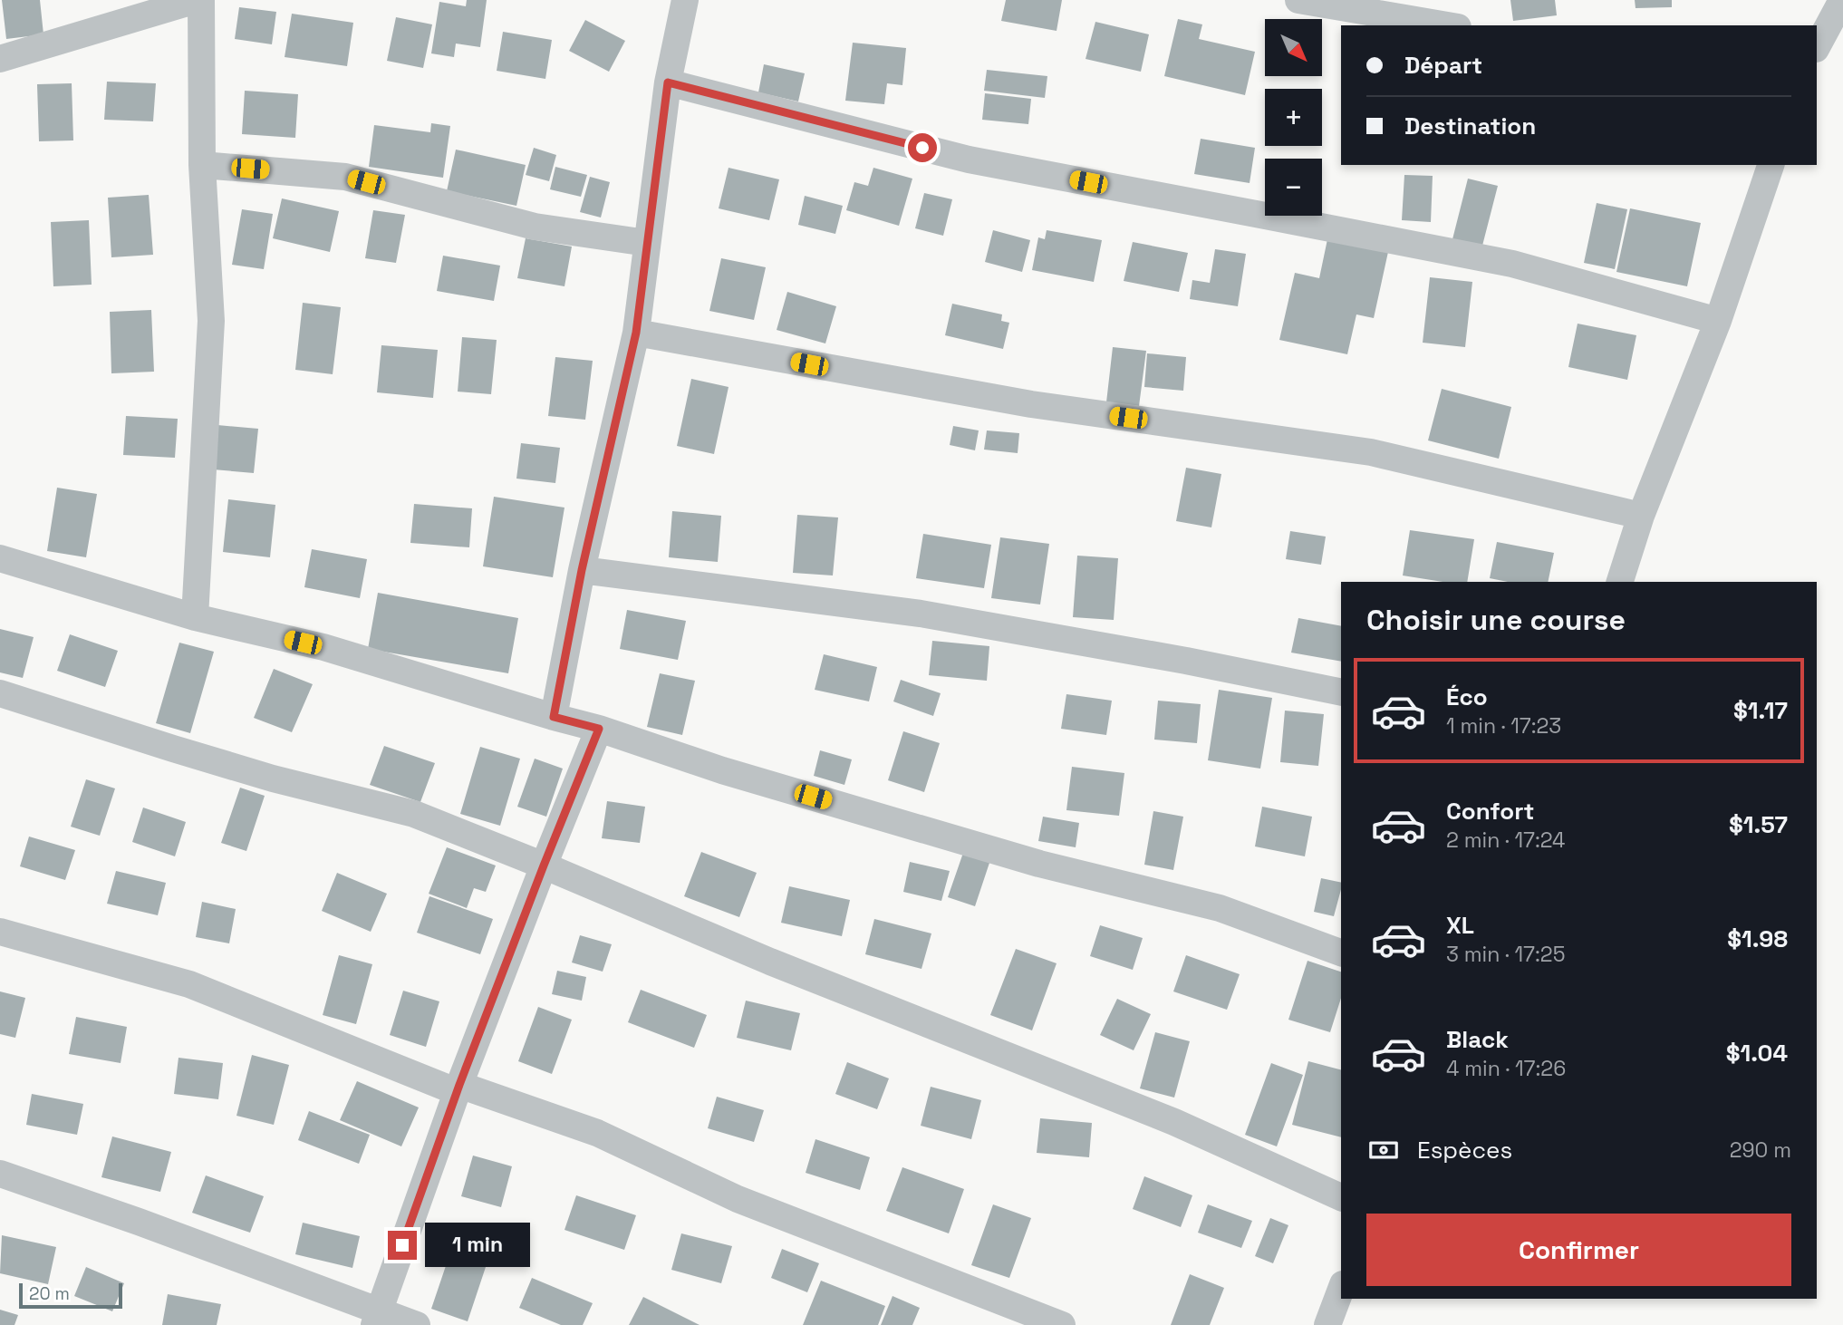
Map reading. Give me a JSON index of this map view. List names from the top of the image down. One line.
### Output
{"scale_bar":"20 m","north":"bottom right","page":{"map_buttons":["+","−"],"banner":["Départ","Destination"],"heading":"Choisir une course","list":[{"name":"Éco","note":"1 min · 17:23","value":"$1.17"},{"name":"Confort","note":"2 min · 17:24","value":"$1.57"},{"name":"XL","note":"3 min · 17:25","value":"$1.98"},{"name":"Black","note":"4 min · 17:26","value":"$1.04"}],"pay":["Espèces","290 m"],"buttons":"Confirmer","bubble":"1 min","scale":"20 m"}}
